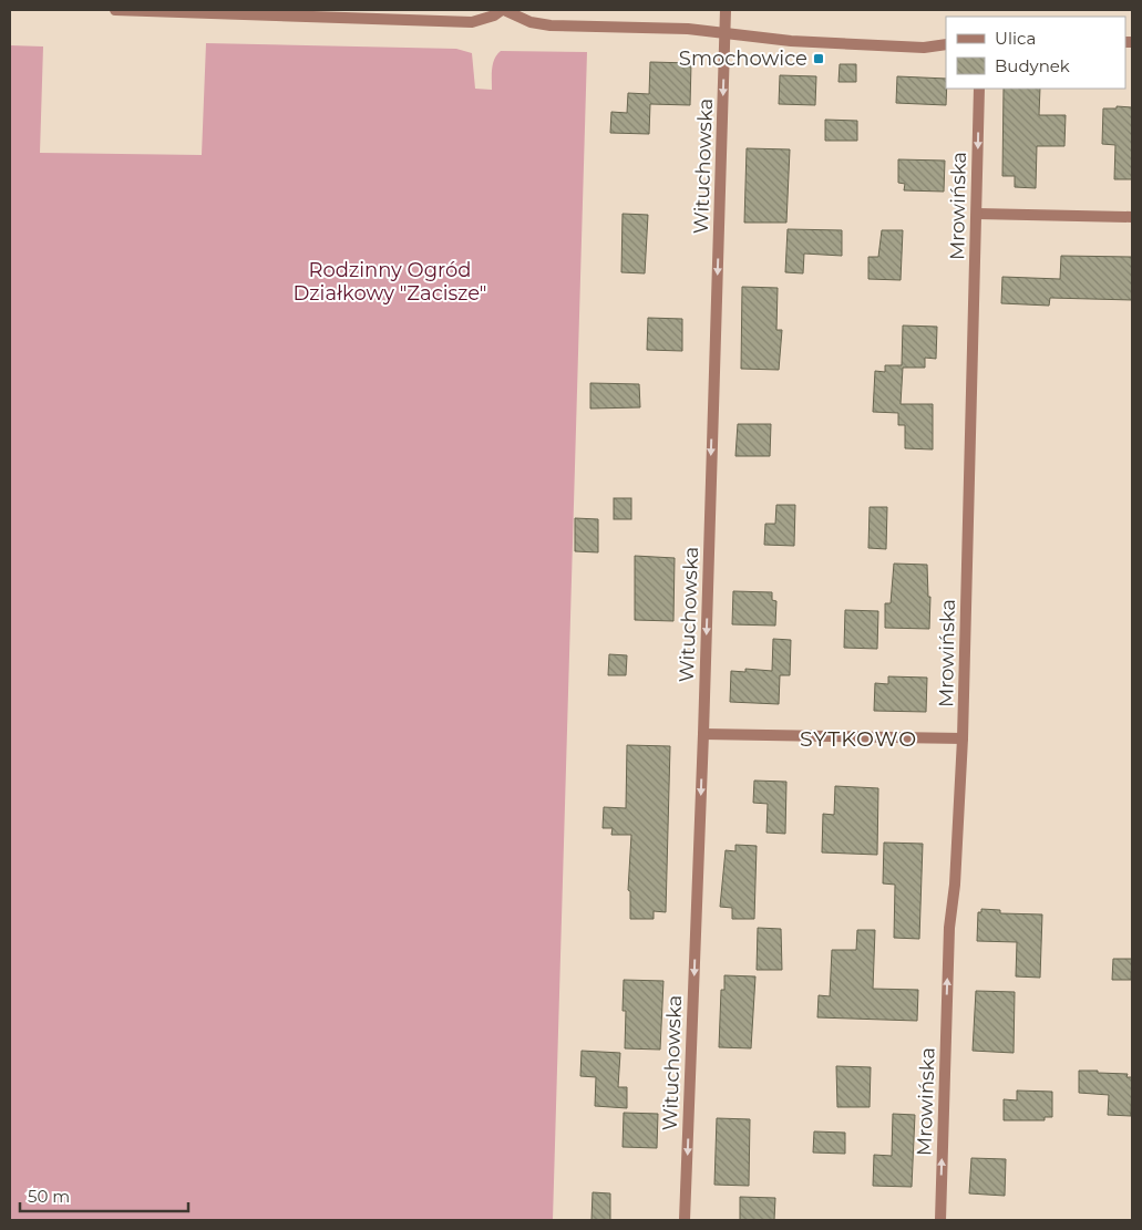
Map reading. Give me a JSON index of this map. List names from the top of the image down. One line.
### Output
{"streets":{"street":["Wituchowska","Mrowińska"]},"one_way":["Wituchowska"],"districts":["SYTKOWO"],"parks":["Rodzinny Ogród Działkowy \"Zacisze\""],"places":{"transit":["Smochowice"]},"legend":["Ulica","Budynek"],"scale_bar":"50 m"}
